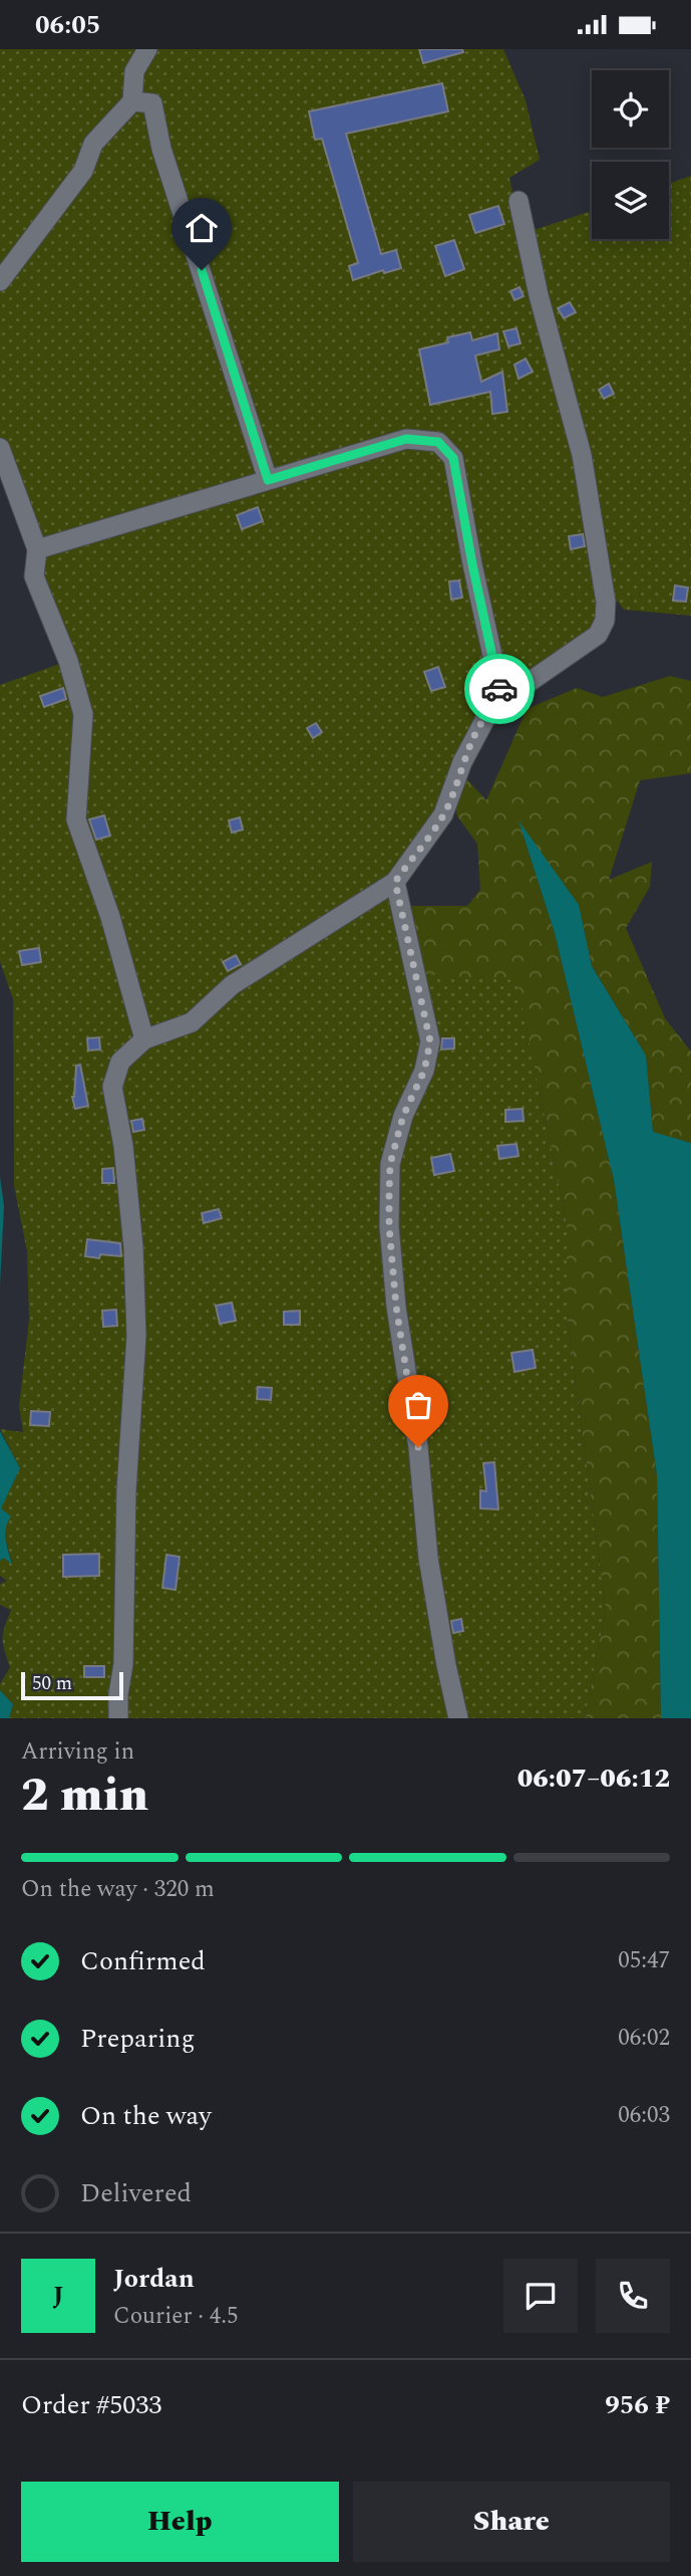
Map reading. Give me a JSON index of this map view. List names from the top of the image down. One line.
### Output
{"scale_bar":"50 m","page":{"status":"06:05","scale":"50 m","heading":["2 min","Arriving in","06:07–06:12"],"panel":["Jordan","Courier · 4.5","Order #5033","956 ₽"],"bar":"On the way · 320 m","list":[["Confirmed","05:47"],["Preparing","06:02"],["On the way","06:03"],"Delivered"],"round":"J","buttons":["Help","Share"]}}
